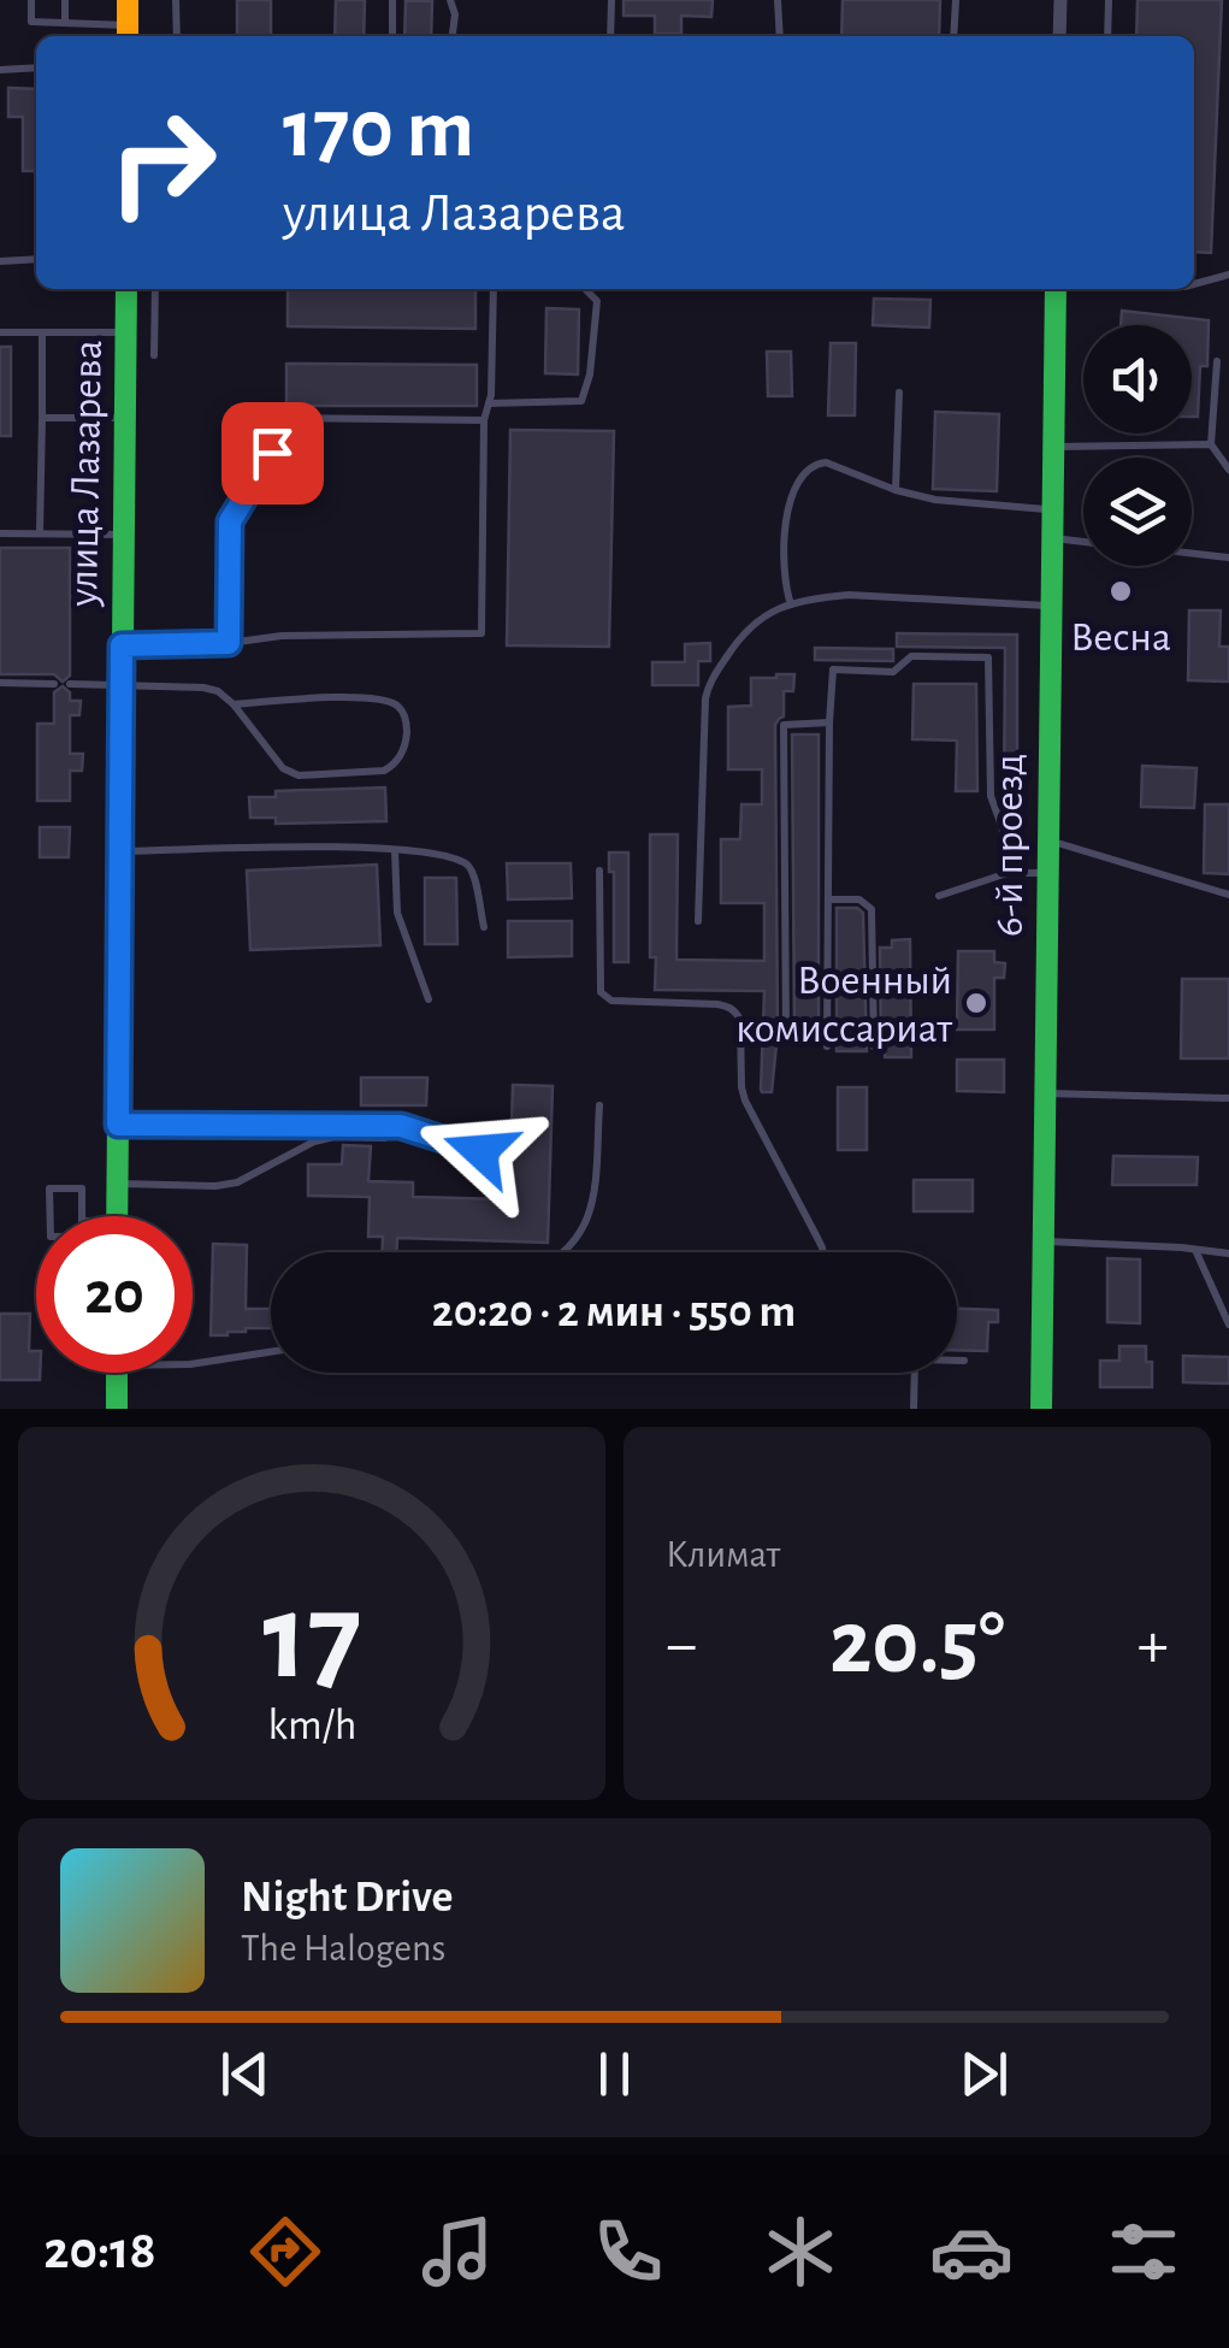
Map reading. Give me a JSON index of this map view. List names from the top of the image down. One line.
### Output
{"streets":{"street":["улица Лазарева","6-й проезд"]},"places":["Весна","Военный комиссариат"],"page":{"turn":["170 m","улица Лазарева"],"limit":"20","trip":"20:20 · 2 мин · 550 m","tile":"Климат","heat":["−","20.5°","+"],"song":["Night Drive","The Halogens"],"tabs":"20:18","gauge":["17","km/h"]}}
